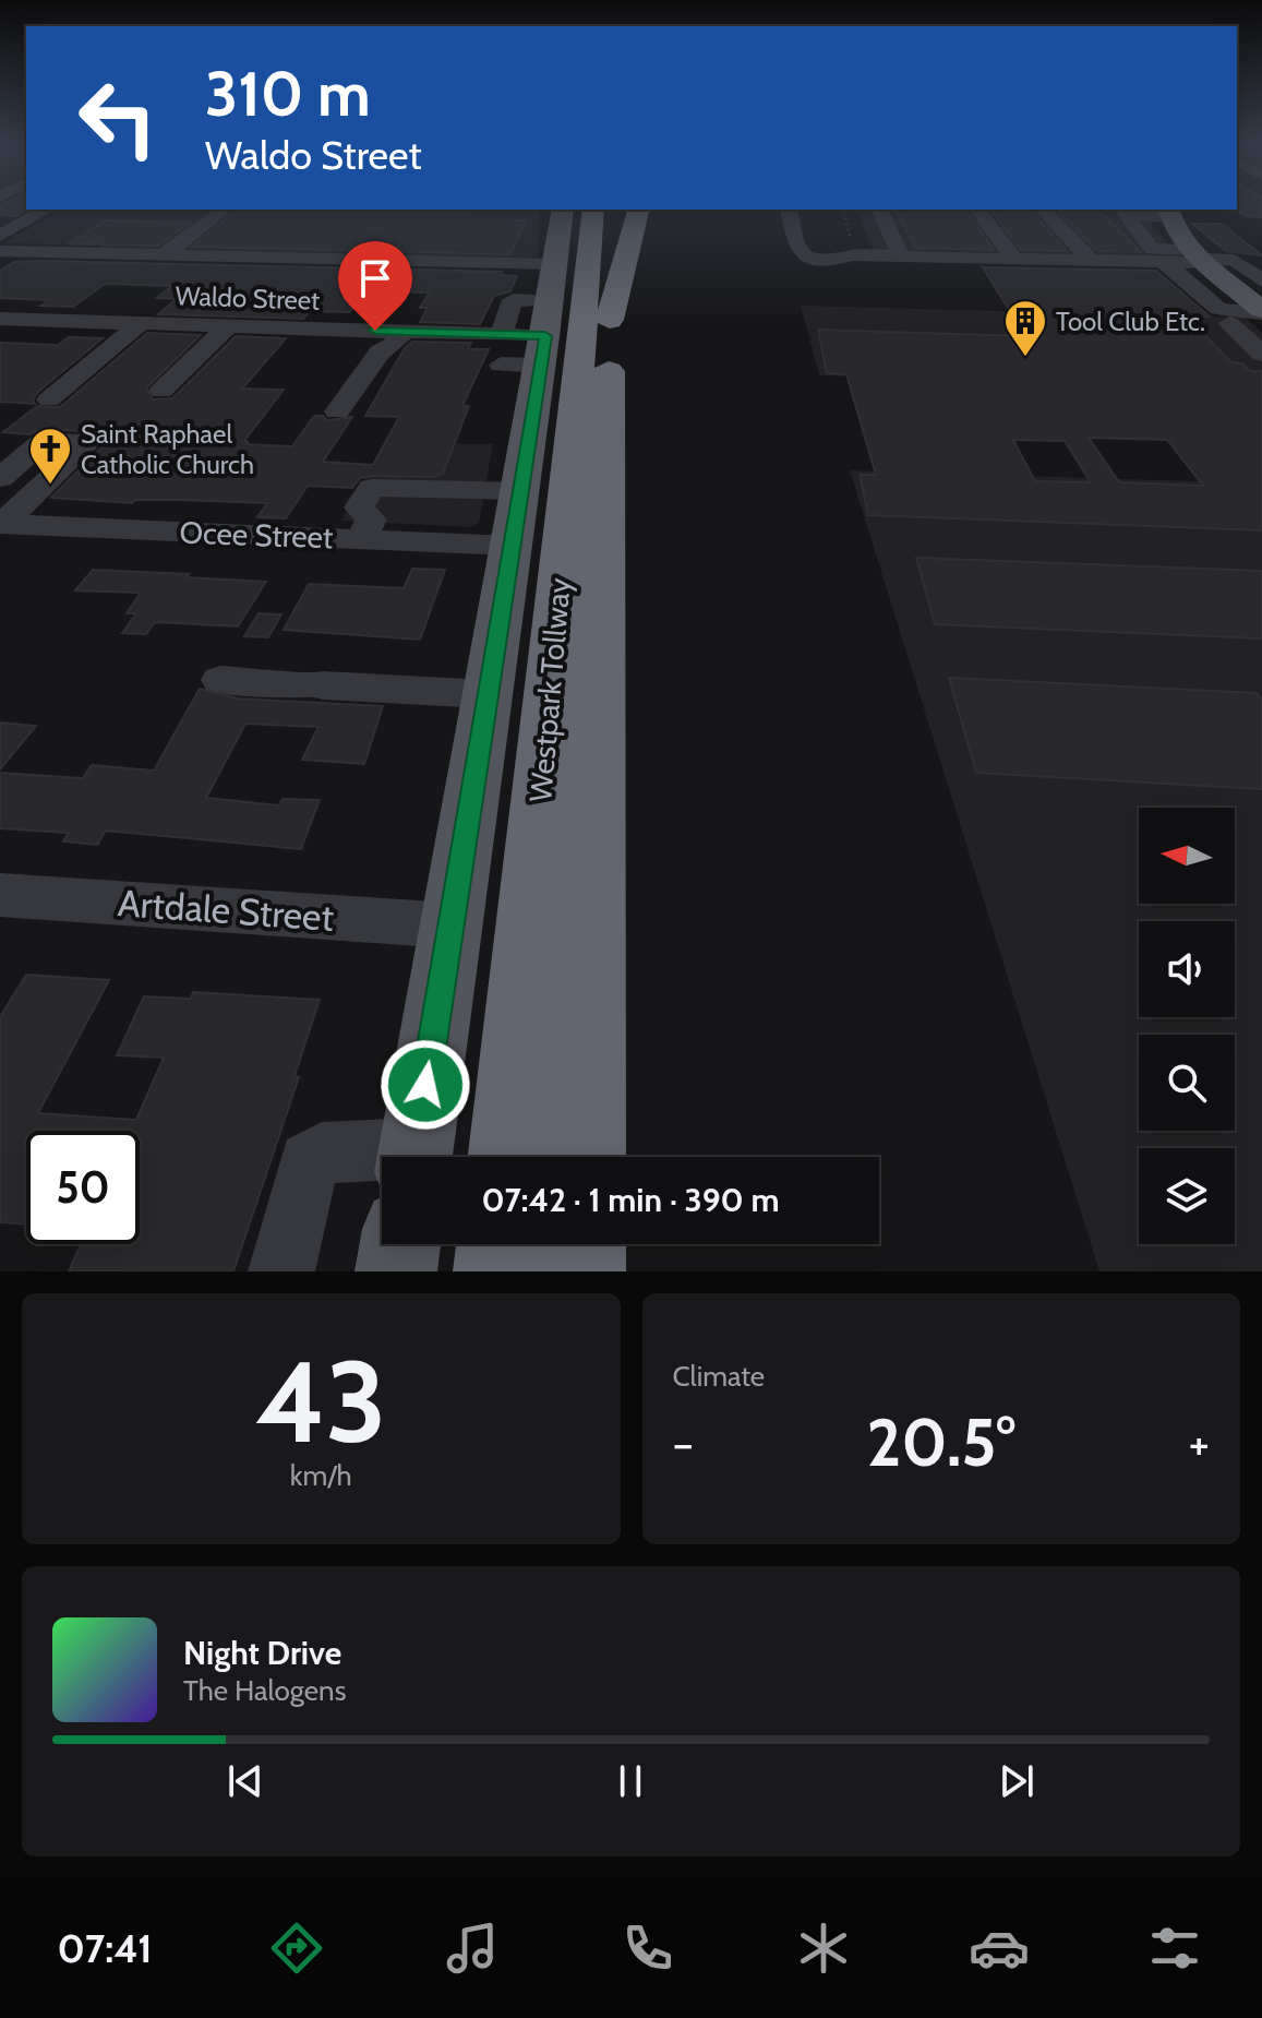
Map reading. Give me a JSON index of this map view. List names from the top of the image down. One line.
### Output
{"streets":{"highway":["Westpark Tollway"],"street":["Waldo Street","Ocee Street","Artdale Street"]},"places":{"building":["Tool Club Etc."],"church":["Saint Raphael Catholic Church"]},"north":"left","page":{"turn":["310 m","Waldo Street"],"limit":"50","trip":"07:42 · 1 min · 390 m","tile":[["43","km/h"],"Climate"],"heat":["−","20.5°","+"],"song":["Night Drive","The Halogens"],"tabs":"07:41"}}
